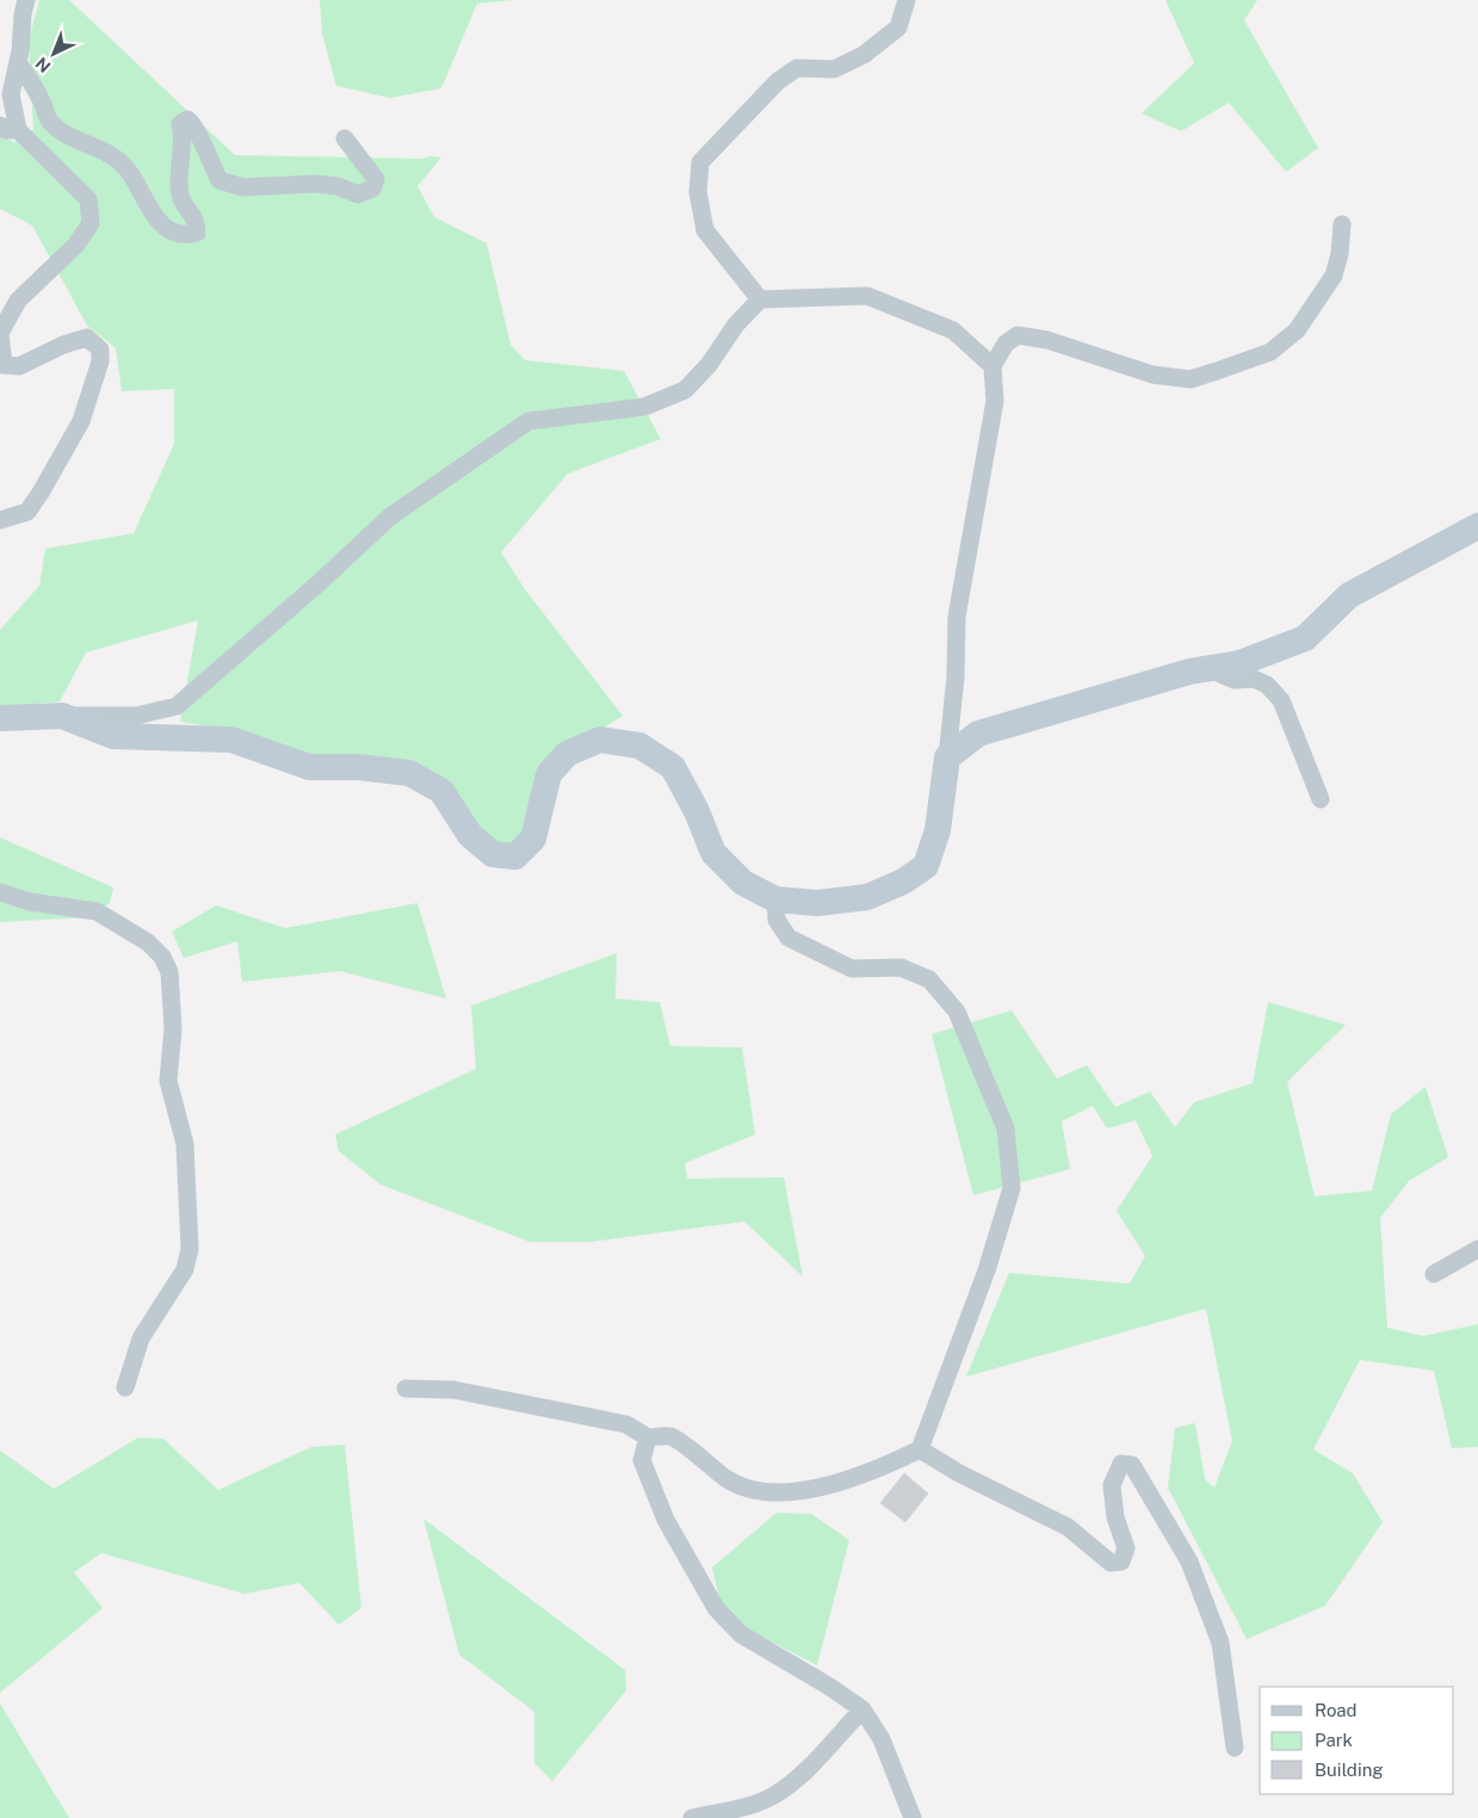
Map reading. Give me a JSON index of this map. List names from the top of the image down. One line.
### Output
{"legend":["Road","Park","Building"],"north":"bottom left"}
